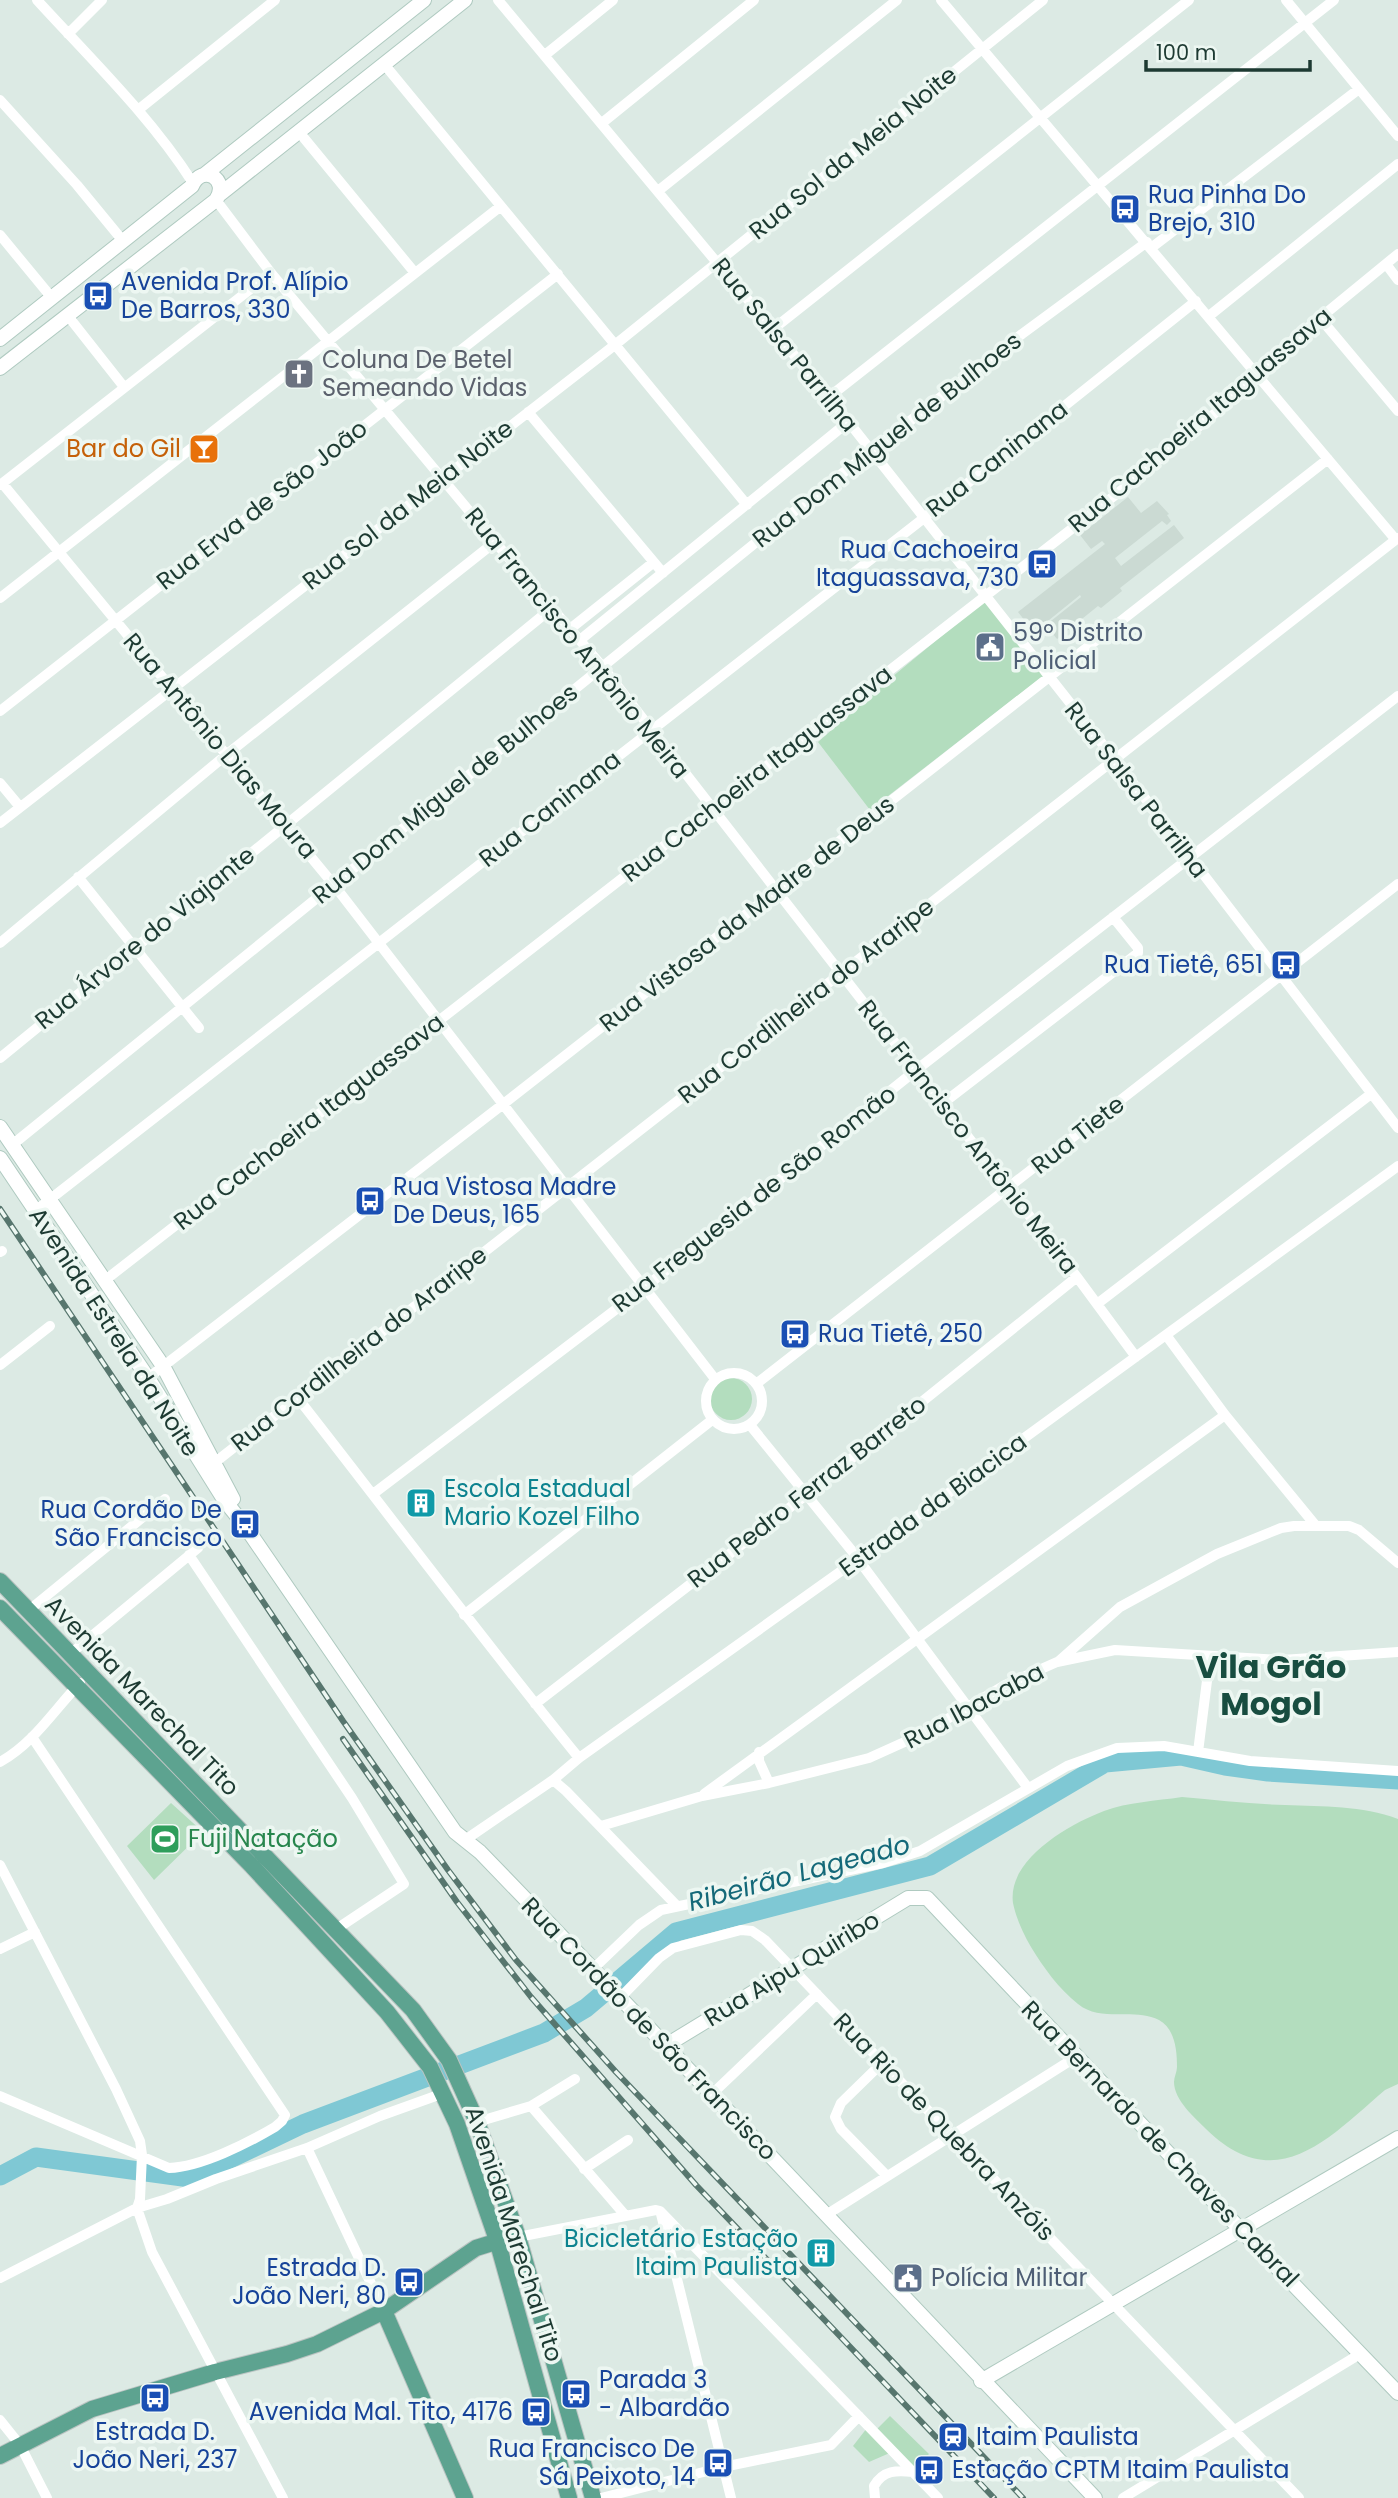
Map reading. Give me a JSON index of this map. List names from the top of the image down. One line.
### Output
{"streets":{"main road":["Avenida Marechal Tito"],"street":["Rua Sol da Meia Noite","Rua Salsa Parrilha","Rua Cachoeira Itaguassava","Rua Dom Miguel de Bulhoes","Rua Caninana","Rua Erva de São João","Rua Francisco Antônio Meira","Rua Antônio Dias Moura","Rua Vistosa da Madre de Deus","Rua Árvore do Viajante","Rua Cordilheira do Araripe","Rua Tiete","Rua Freguesia de São Romão","Avenida Estrela da Noite","Rua Pedro Ferraz Barreto","Estrada da Biacica","Rua Ibacaba","Rua Aipu Quiribo","Rua Cordão de São Francisco","Rua Rio de Quebra Anzóis","Rua Bernardo de Chaves Cabral"]},"crossings":[["Rua Sol da Meia Noite","Rua Salsa Parrilha"],["Rua Sol da Meia Noite","Rua Francisco Antônio Meira"],["Rua Sol da Meia Noite","Rua Antônio Dias Moura"],["Rua Salsa Parrilha","Rua Cachoeira Itaguassava"],["Rua Salsa Parrilha","Rua Dom Miguel de Bulhoes"],["Rua Salsa Parrilha","Rua Caninana"],["Rua Salsa Parrilha","Rua Vistosa da Madre de Deus"],["Rua Salsa Parrilha","Rua Cordilheira do Araripe"],["Rua Salsa Parrilha","Rua Tiete"],["Rua Salsa Parrilha","Rua Freguesia de São Romão"],["Rua Cachoeira Itaguassava","Rua Francisco Antônio Meira"],["Rua Cachoeira Itaguassava","Rua Antônio Dias Moura"],["Rua Cachoeira Itaguassava","Avenida Estrela da Noite"],["Rua Dom Miguel de Bulhoes","Rua Francisco Antônio Meira"],["Rua Dom Miguel de Bulhoes","Rua Antônio Dias Moura"],["Rua Dom Miguel de Bulhoes","Avenida Estrela da Noite"],["Rua Caninana","Rua Francisco Antônio Meira"],["Rua Caninana","Rua Antônio Dias Moura"],["Rua Caninana","Avenida Estrela da Noite"],["Rua Erva de São João","Rua Francisco Antônio Meira"],["Rua Erva de São João","Rua Antônio Dias Moura"],["Rua Francisco Antônio Meira","Rua Vistosa da Madre de Deus"],["Rua Francisco Antônio Meira","Rua Árvore do Viajante"],["Rua Francisco Antônio Meira","Rua Cordilheira do Araripe"],["Rua Francisco Antônio Meira","Rua Tiete"],["Rua Francisco Antônio Meira","Rua Freguesia de São Romão"],["Rua Francisco Antônio Meira","Rua Pedro Ferraz Barreto"],["Rua Francisco Antônio Meira","Estrada da Biacica"],["Rua Antônio Dias Moura","Rua Vistosa da Madre de Deus"],["Rua Antônio Dias Moura","Rua Árvore do Viajante"],["Rua Antônio Dias Moura","Rua Cordilheira do Araripe"],["Rua Antônio Dias Moura","Rua Tiete"],["Rua Antônio Dias Moura","Rua Freguesia de São Romão"],["Rua Vistosa da Madre de Deus","Avenida Estrela da Noite"],["Rua Cordilheira do Araripe","Avenida Estrela da Noite"],["Rua Cordilheira do Araripe","Rua Cordão de São Francisco"],["Avenida Estrela da Noite","Rua Cordão de São Francisco"],["Estrada da Biacica","Rua Cordão de São Francisco"],["Rua Aipu Quiribo","Rua Cordão de São Francisco"],["Rua Aipu Quiribo","Rua Rio de Quebra Anzóis"],["Rua Aipu Quiribo","Rua Bernardo de Chaves Cabral"],["Rua Cordão de São Francisco","Rua Rio de Quebra Anzóis"]],"districts":["Vila Grão Mogol"],"water":["Ribeirão Lageado"],"places":{"bus stop":["Rua Pinha Do Brejo, 310","Avenida Prof. Alípio De Barros, 330","Rua Cachoeira Itaguassava, 730","Rua Tietê, 651","Rua Vistosa Madre De Deus, 165","Rua Tietê, 250","Rua Cordão De São Francisco","Estrada D. João Neri, 80","Parada 3 - Albardão","Estrada D. João Neri, 237","Avenida Mal. Tito, 4176","Rua Francisco De Sá Peixoto, 14","Estação CPTM Itaim Paulista"],"church":["Coluna De Betel Semeando Vidas"],"bar":["Bar do Gil"],"public building":["59º Distrito Policial","Polícia Militar"],"building":["Escola Estadual Mario Kozel Filho","Bicicletário Estação Itaim Paulista"],"sports":["Fuji Natação"],"station":["Itaim Paulista"]},"scale_bar":"100 m"}
